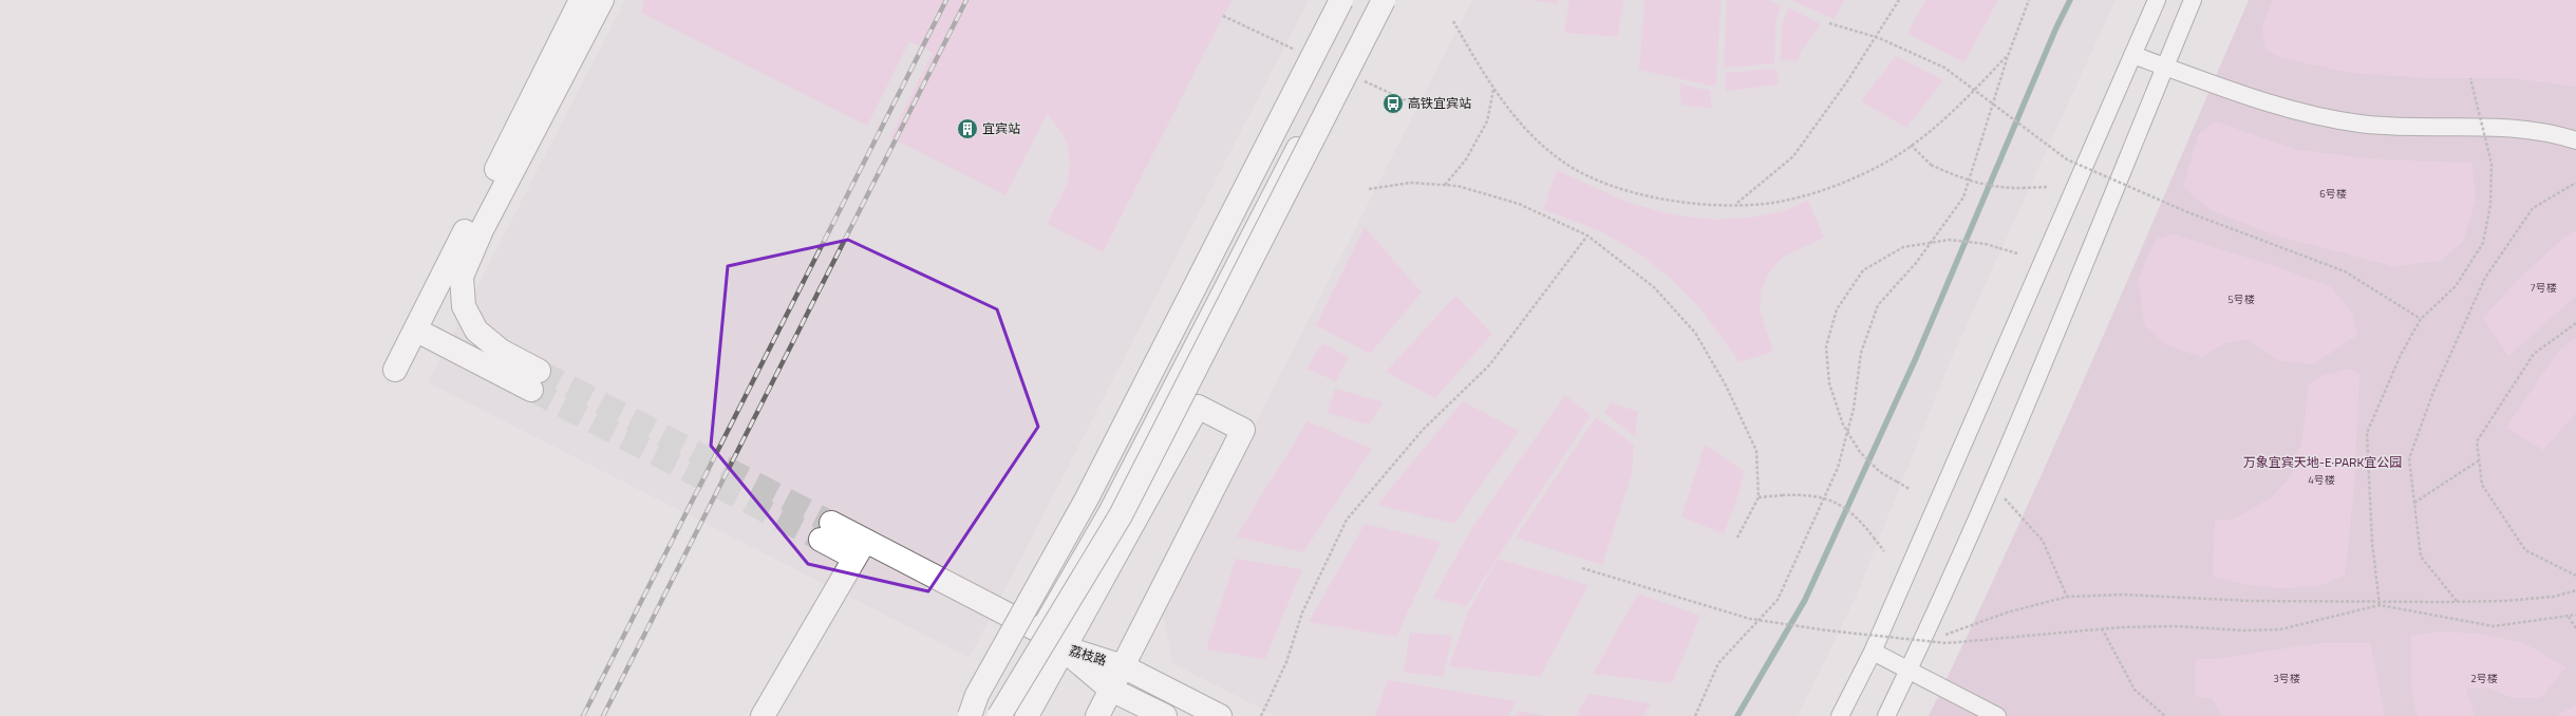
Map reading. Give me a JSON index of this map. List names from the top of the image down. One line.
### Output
{"streets":{"street":["荔枝路"]},"parks":["万象宜宾天地-E·PARK宜公园"],"places":{"bus stop":["高铁宜宾站"],"building":["宜宾站"]},"house_numbers":["6号楼","7号楼","5号楼","4号楼","3号楼","2号楼"]}
